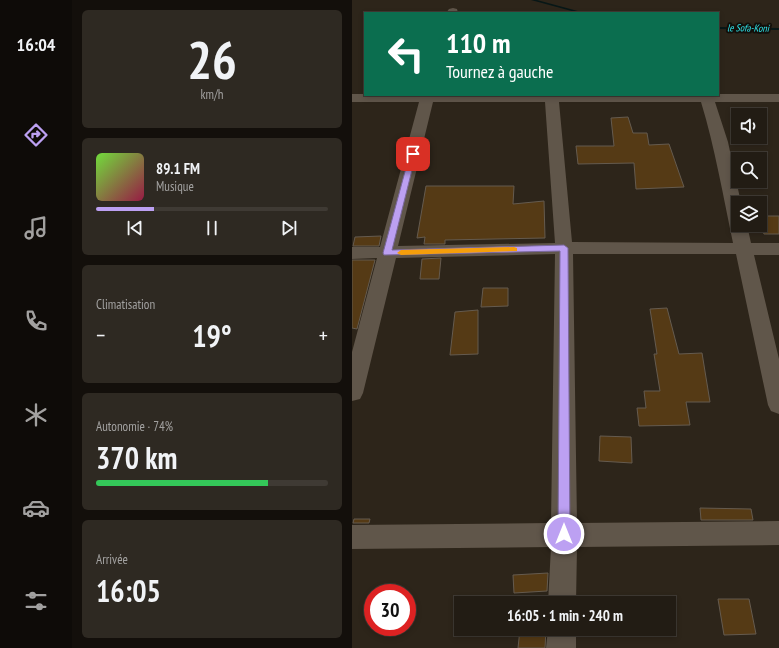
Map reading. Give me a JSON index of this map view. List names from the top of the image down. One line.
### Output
{"water":["le Sofa-Koni"],"page":{"tabs":"16:04","tile":[["26","km/h"],"Climatisation",["Autonomie · 74%","370 km"],["Arrivée","16:05"]],"turn":["110 m","Tournez à gauche"],"song":["89.1 FM","Musique"],"heat":["−","19°","+"],"limit":"30","trip":"16:05 · 1 min · 240 m"}}
